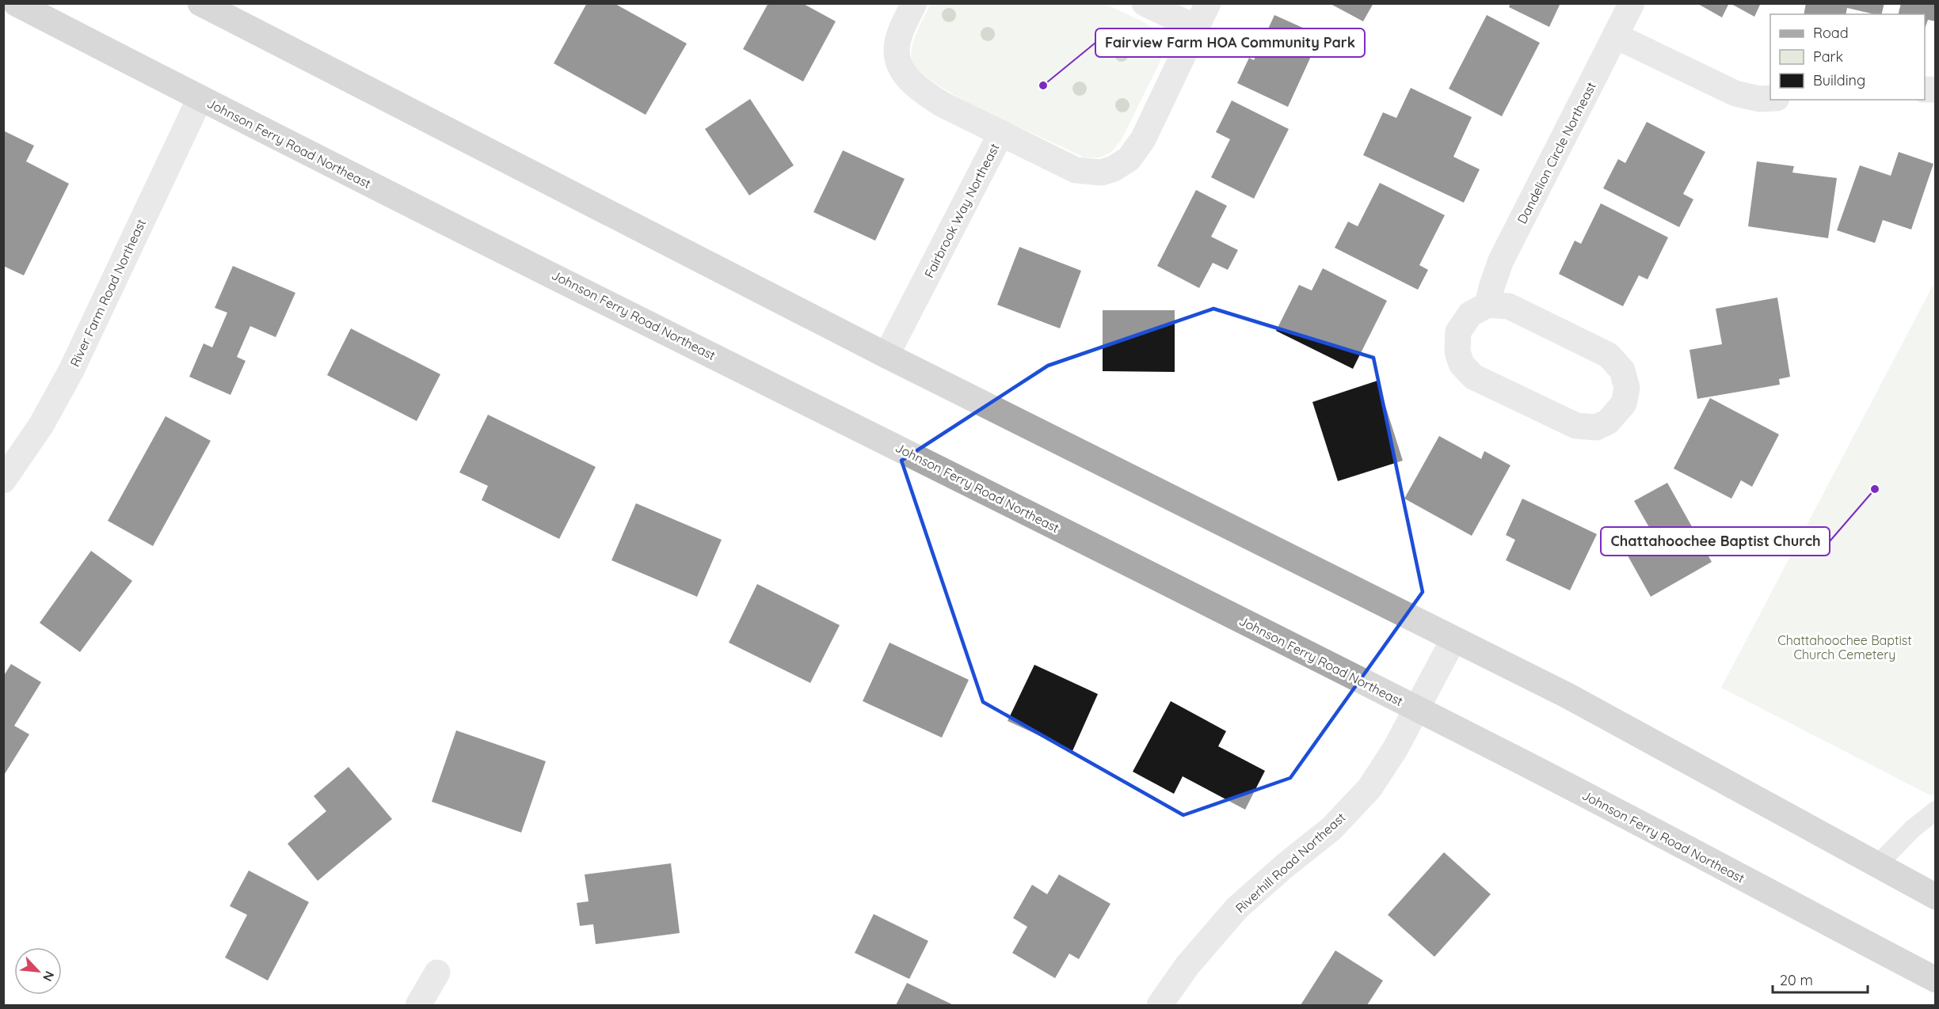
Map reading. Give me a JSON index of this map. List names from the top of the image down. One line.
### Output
{"streets":{"main road":["Johnson Ferry Road Northeast"],"street":["Dandelion Circle Northeast","Fairbrook Way Northeast","River Farm Road Northeast","Riverhill Road Northeast"]},"crossings":[["Johnson Ferry Road Northeast","River Farm Road Northeast"],["Johnson Ferry Road Northeast","Riverhill Road Northeast"]],"parks":["Chattahoochee Baptist Church Cemetery"],"places":["Fairview Farm HOA Community Park","Chattahoochee Baptist Church"],"legend":["Road","Park","Building"],"scale_bar":"20 m","north":"bottom right"}
